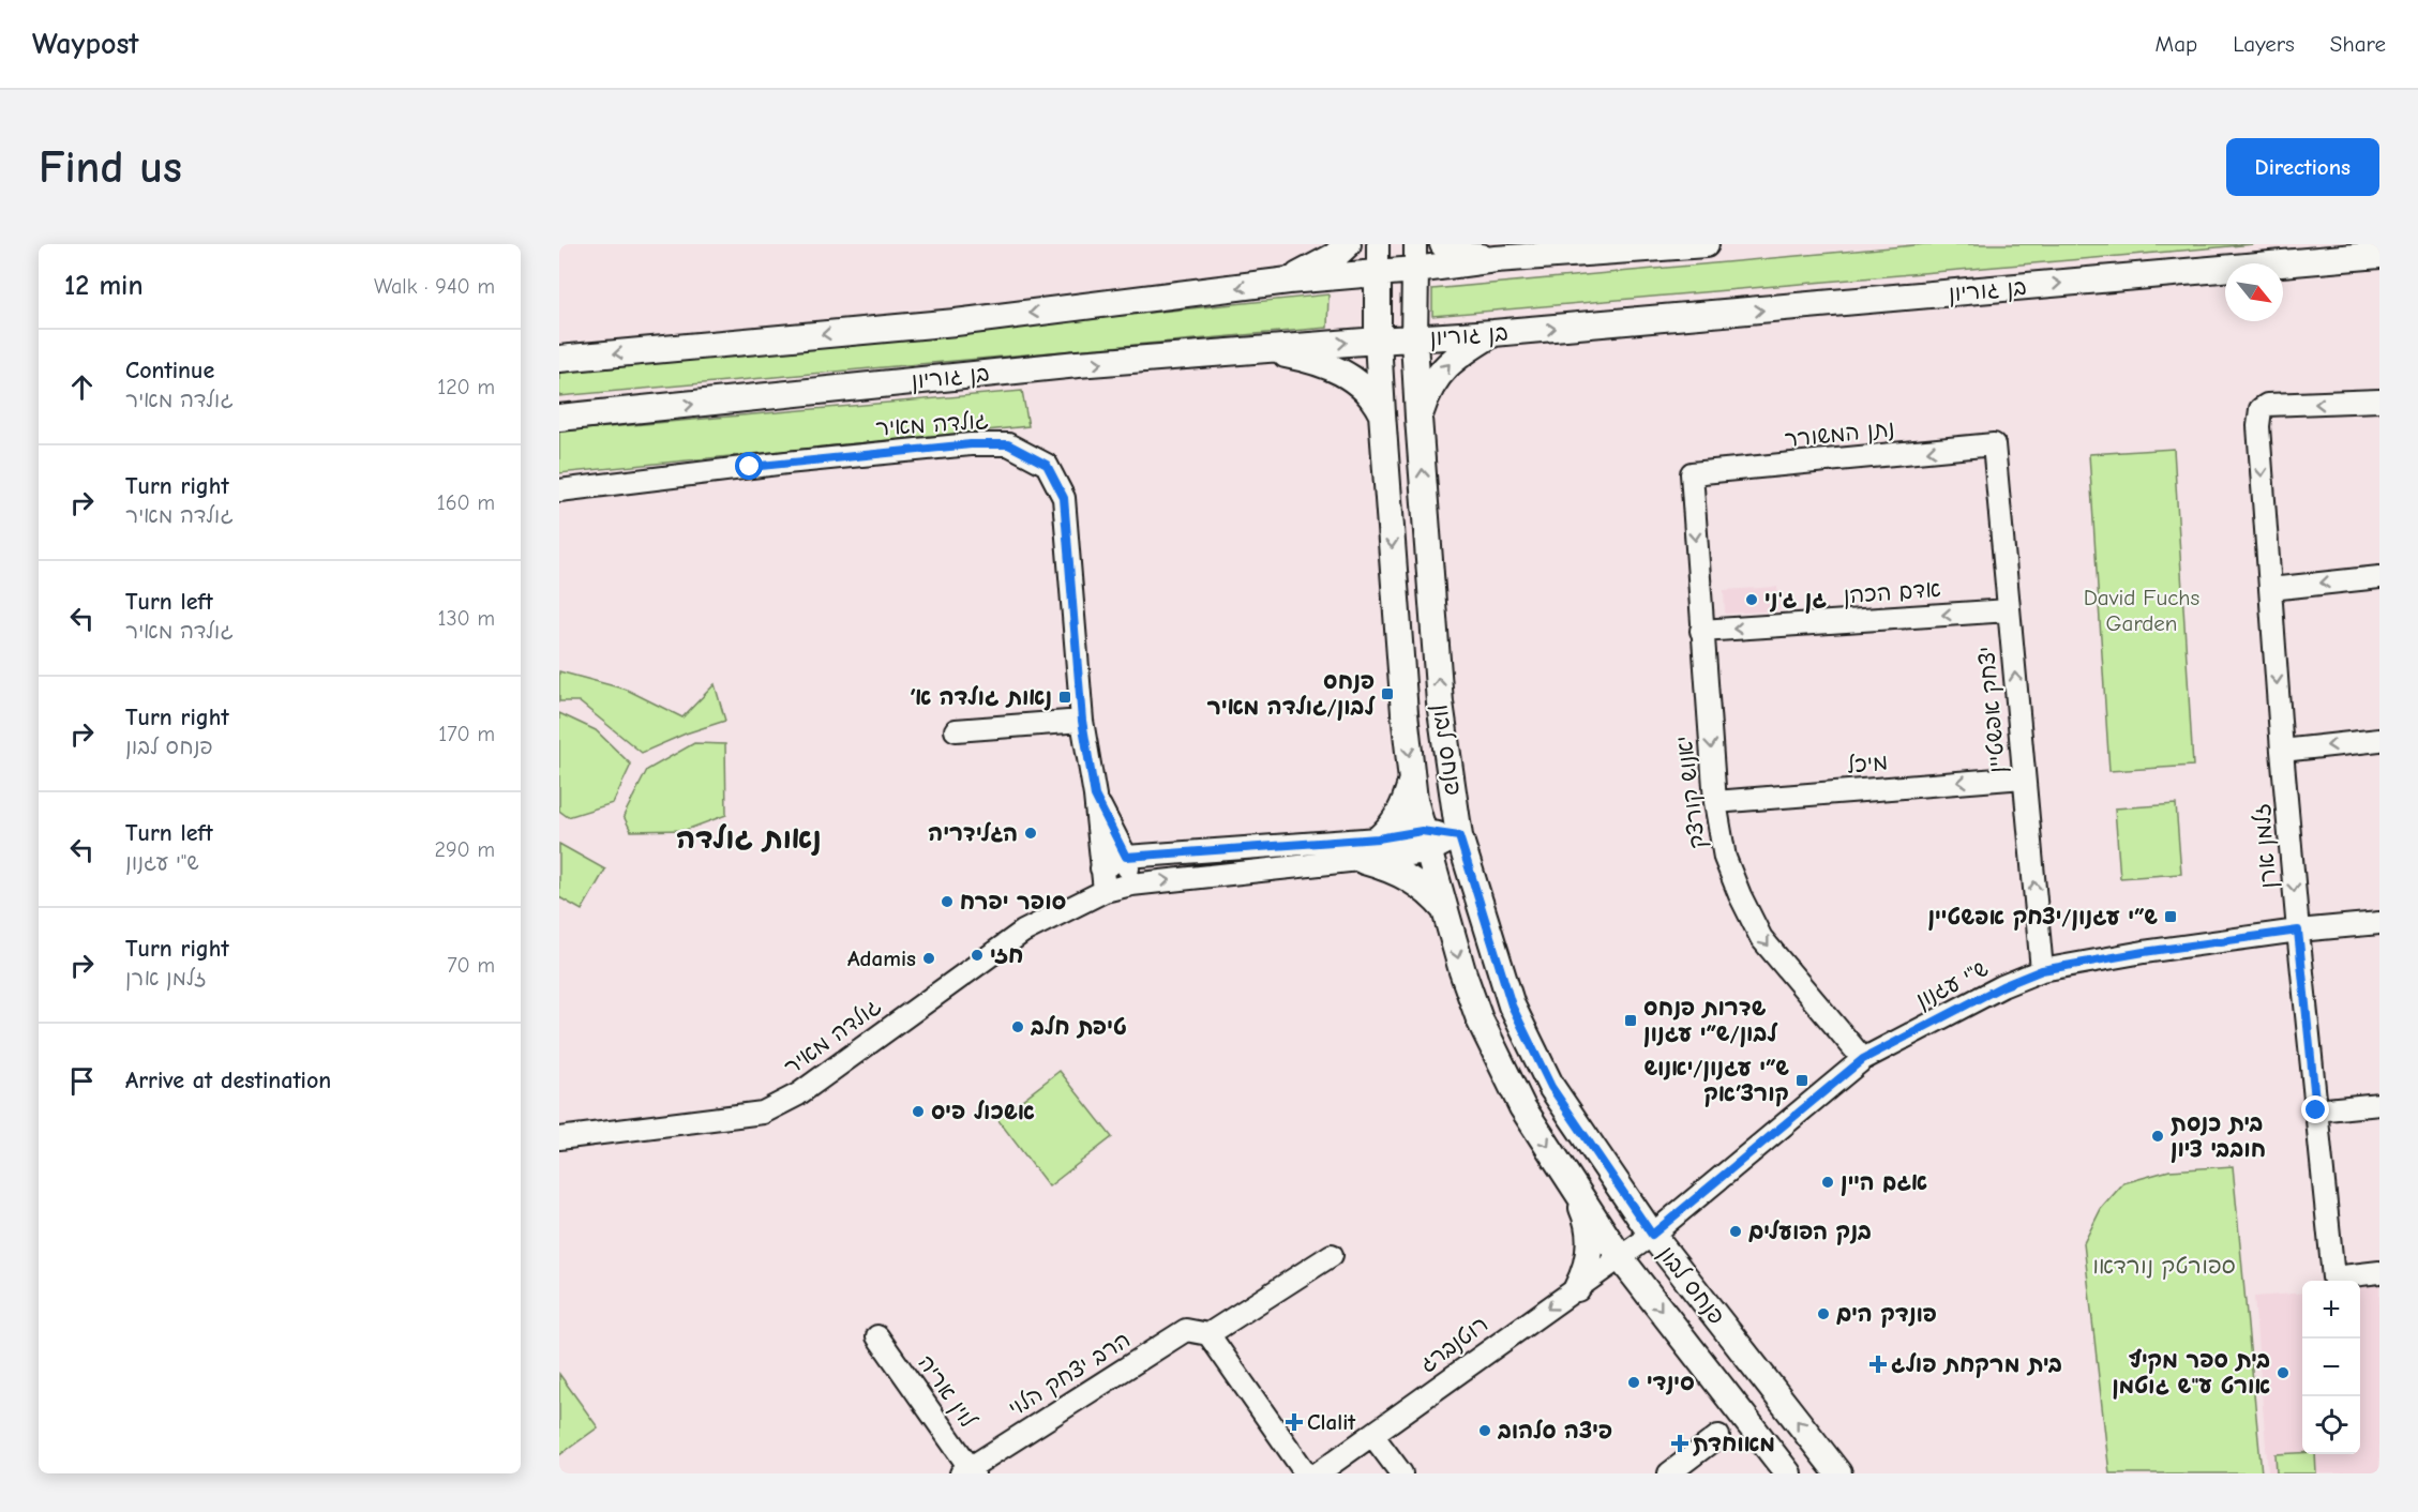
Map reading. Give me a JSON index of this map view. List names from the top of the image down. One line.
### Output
{"streets":{"main road":["בן גוריון","פנחס לבון"],"street":["גולדה מאיר","נתן המשורר","אדם הכהן","יצחק אפשטיין","מיכל","יאנוש קורצק","זלמן ארן","ש\"י עגנון","רוטנברג","הרב יצחק הלוי","לוין אריה"]},"crossings":[["בן גוריון","פנחס לבון"],["גולדה מאיר","פנחס לבון"],["נתן המשורר","יצחק אפשטיין"],["נתן המשורר","יאנוש קורצק"],["אדם הכהן","יצחק אפשטיין"],["אדם הכהן","יאנוש קורצק"],["יצחק אפשטיין","מיכל"],["יצחק אפשטיין","ש\"י עגנון"],["פנחס לבון","ש\"י עגנון"],["פנחס לבון","רוטנברג"],["מיכל","יאנוש קורצק"],["יאנוש קורצק","ש\"י עגנון"],["זלמן ארן","ש\"י עגנון"],["ש\"י עגנון","רוטנברג"],["הרב יצחק הלוי","לוין אריה"]],"one_way":["נתן המשורר","אדם הכהן","יצחק אפשטיין","מיכל","יאנוש קורצק","זלמן ארן","רוטנברג"],"districts":["נאות גולדה"],"parks":["David Fuchs Garden","ספורטק נורדאו"],"places":{"other":["גן ג'ני","הגלידריה","סופר יפרח","חזי","Adamis","טיפת חלב","אשכול פיס","בית כנסת חובבי ציון","אגם היין","בנק הפועלים","פונדק הים","בית ספר מקיף אורט ע\"ש גוטמן","סינדי","פיצה סלהוב"],"transit":["פנחס לבון/גולדה מאיר","נאות גולדה א׳","ש״י עגנון/יצחק אפשטיין","שדרות פנחס לבון/ש״י עגנון","ש״י עגנון/יאנוש קורצ׳אק"],"health":["בית מרקחת פולג","Clalit","מאוחדת"]},"north":"bottom right","page":{"header":"Waypost","nav":["Map","Layers","Share"],"buttons":"Directions","title":"Find us","heading":["12 min","Walk · 940 m"],"list":[["Continue","גולדה מאיר","120 m"],["Turn right","גולדה מאיר","160 m"],["Turn left","גולדה מאיר","130 m"],["Turn right","פנחס לבון","170 m"],["Turn left","ש\"י עגנון","290 m"],["Turn right","זלמן ארן","70 m"],"Arrive at destination"],"map_buttons":["+","−"]}}
